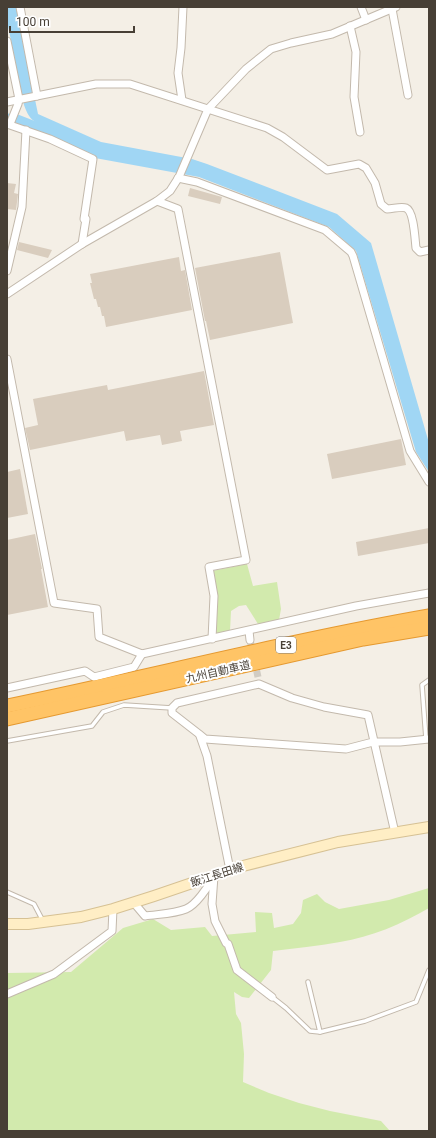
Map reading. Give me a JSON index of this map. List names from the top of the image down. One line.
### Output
{"streets":{"highway":["E3","九州自動車道"],"main road":["飯江長田線"]},"scale_bar":"100 m"}
